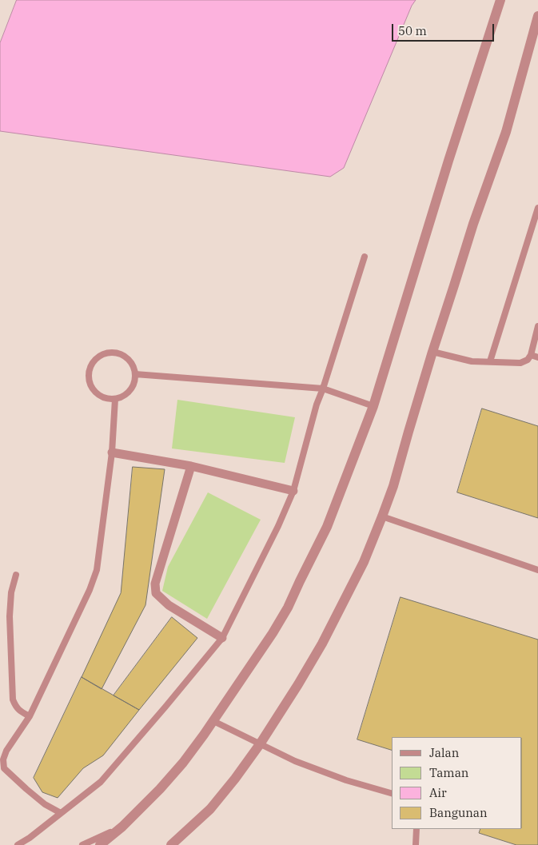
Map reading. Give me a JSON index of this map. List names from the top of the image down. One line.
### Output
{"legend":["Jalan","Taman","Air","Bangunan"],"scale_bar":"50 m"}
